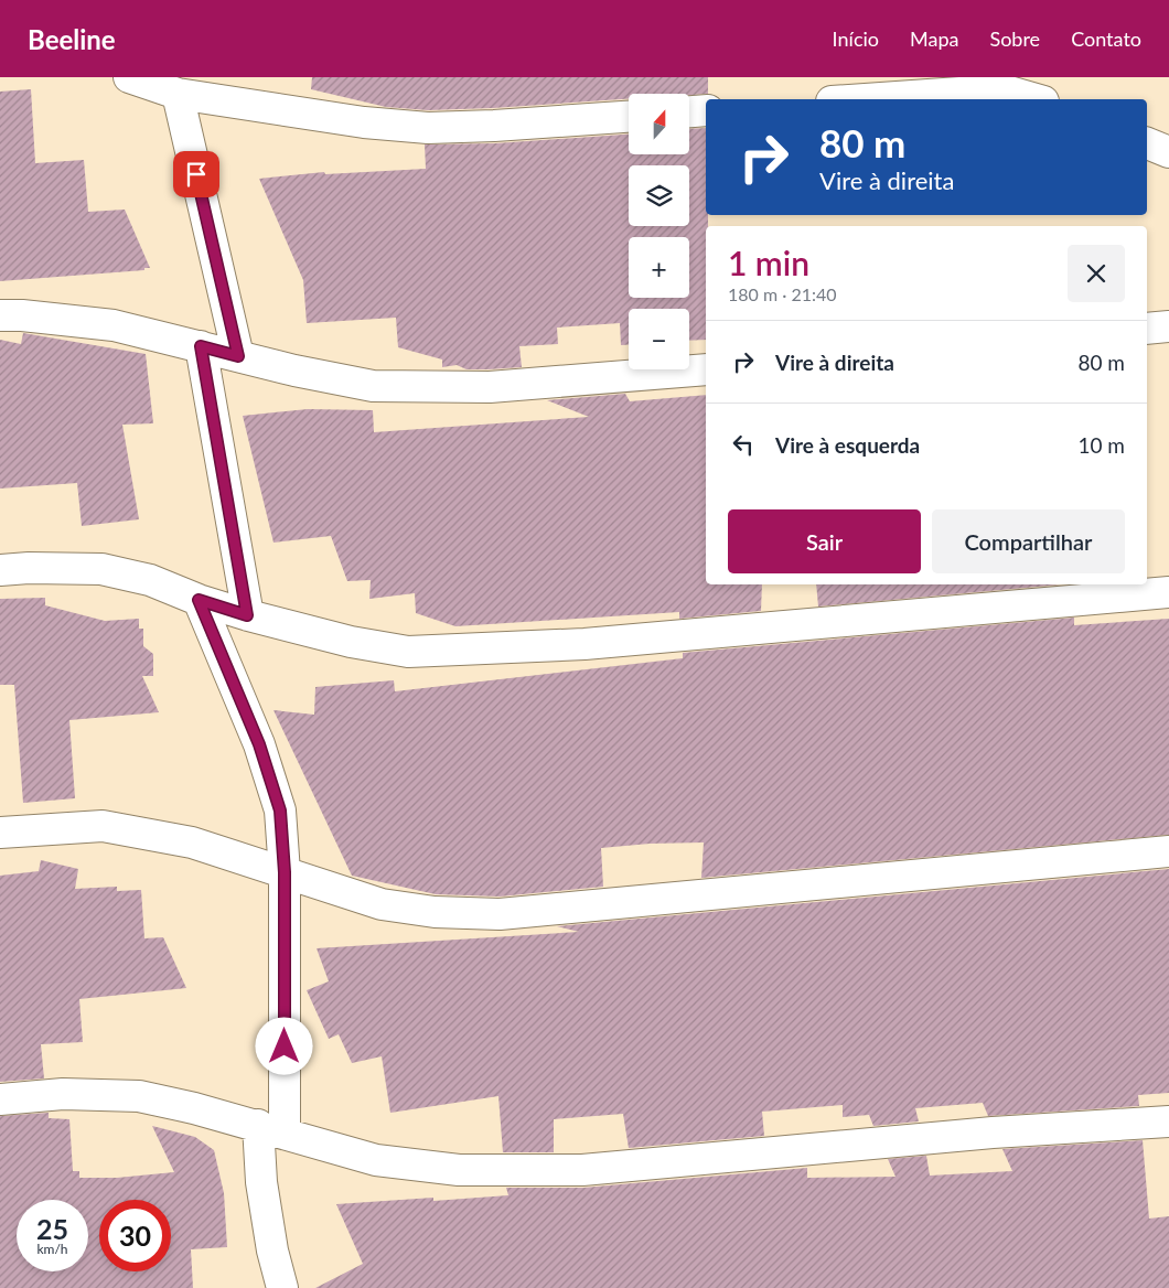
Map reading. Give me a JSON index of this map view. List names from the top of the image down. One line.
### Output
{"north":"top","page":{"header":"Beeline","nav":["Início","Mapa","Sobre","Contato"],"map_buttons":["+","−"],"turn":["80 m","Vire à direita"],"heading":["1 min","180 m · 21:40"],"list":[{"name":"Vire à direita","value":"80 m"},{"name":"Vire à esquerda","value":"10 m"}],"buttons":["Sair","Compartilhar"],"speed":"25 km/h","limit":"30"}}
